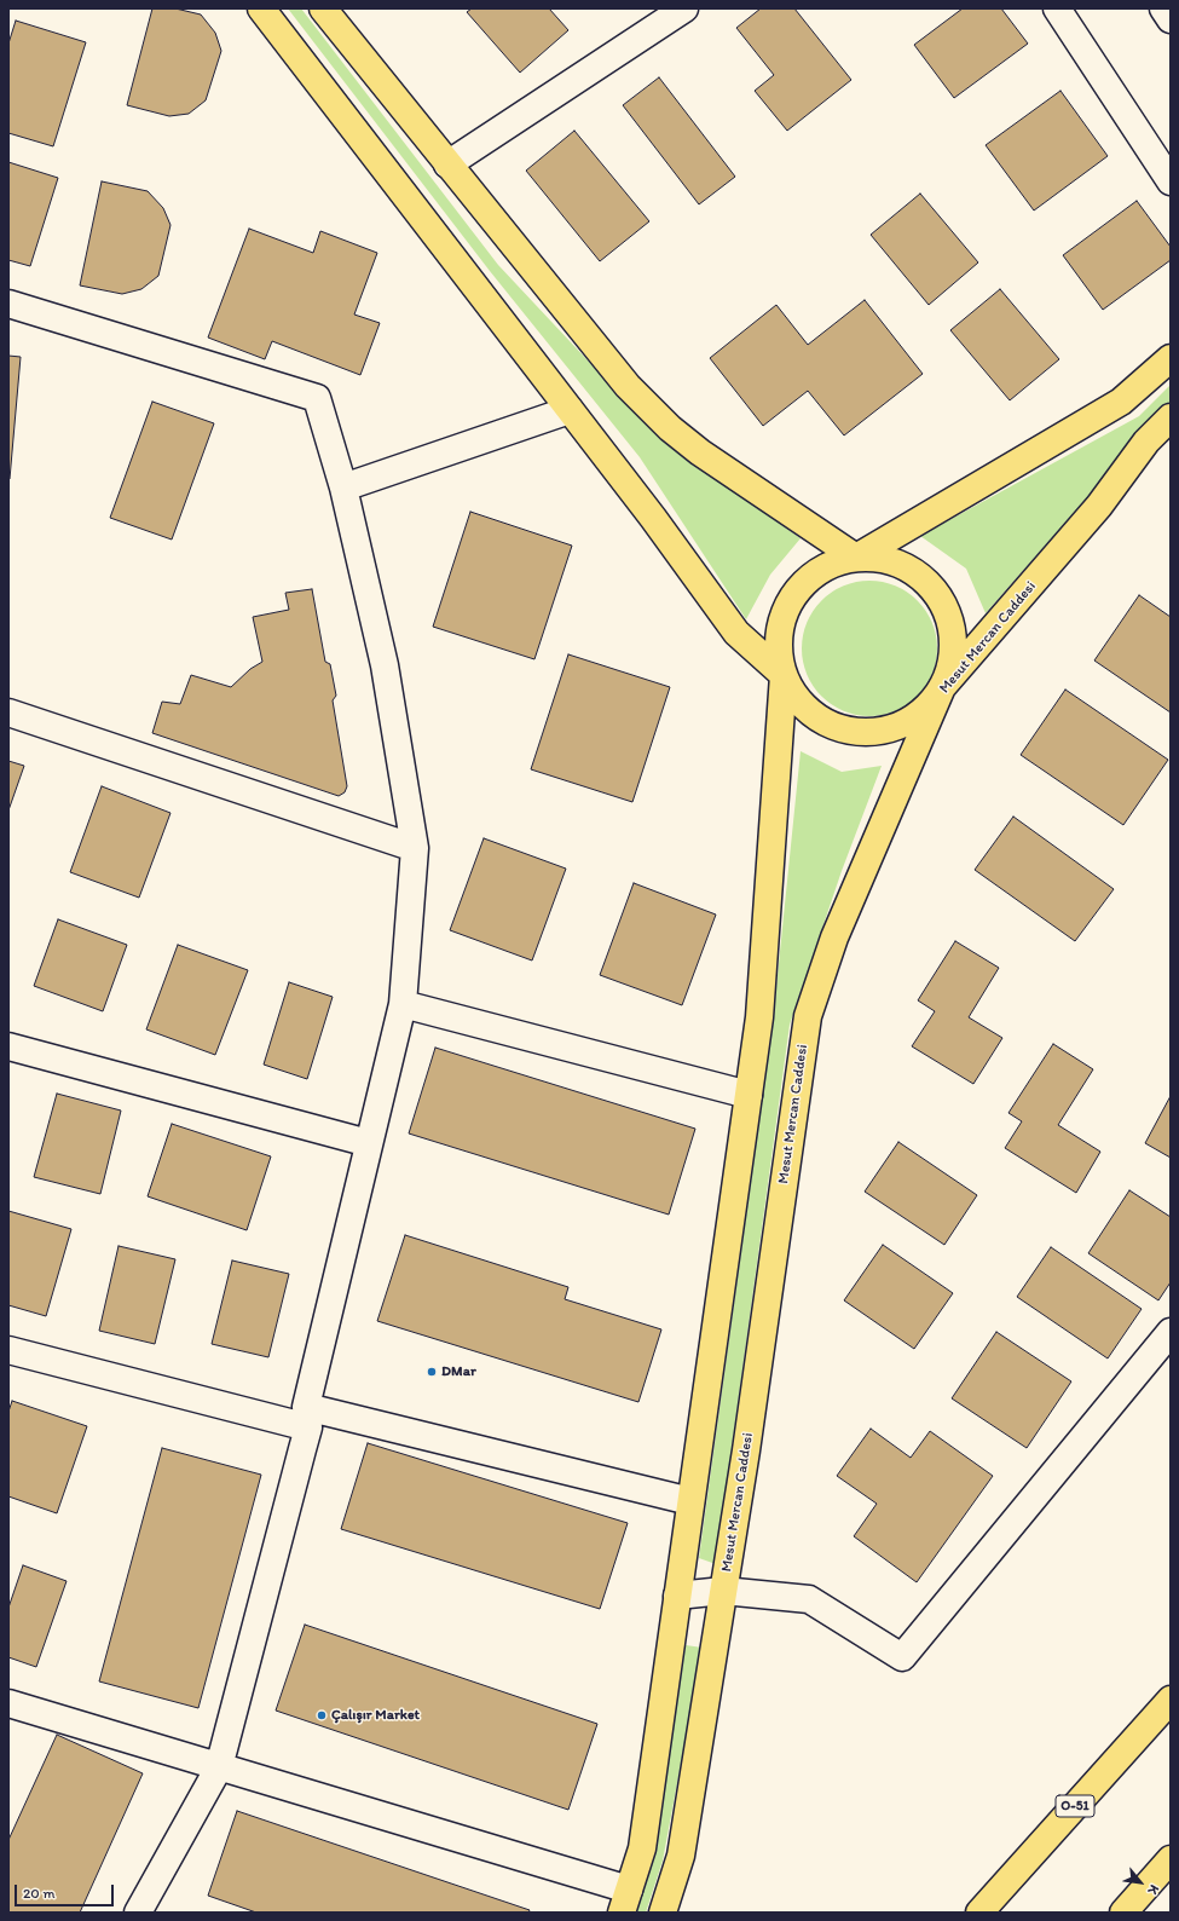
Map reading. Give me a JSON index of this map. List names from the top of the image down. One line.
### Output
{"streets":{"main road":["Mesut Mercan Caddesi","O-51"]},"places":["DMar","Çalışır Market"],"scale_bar":"20 m","north":"bottom right"}
